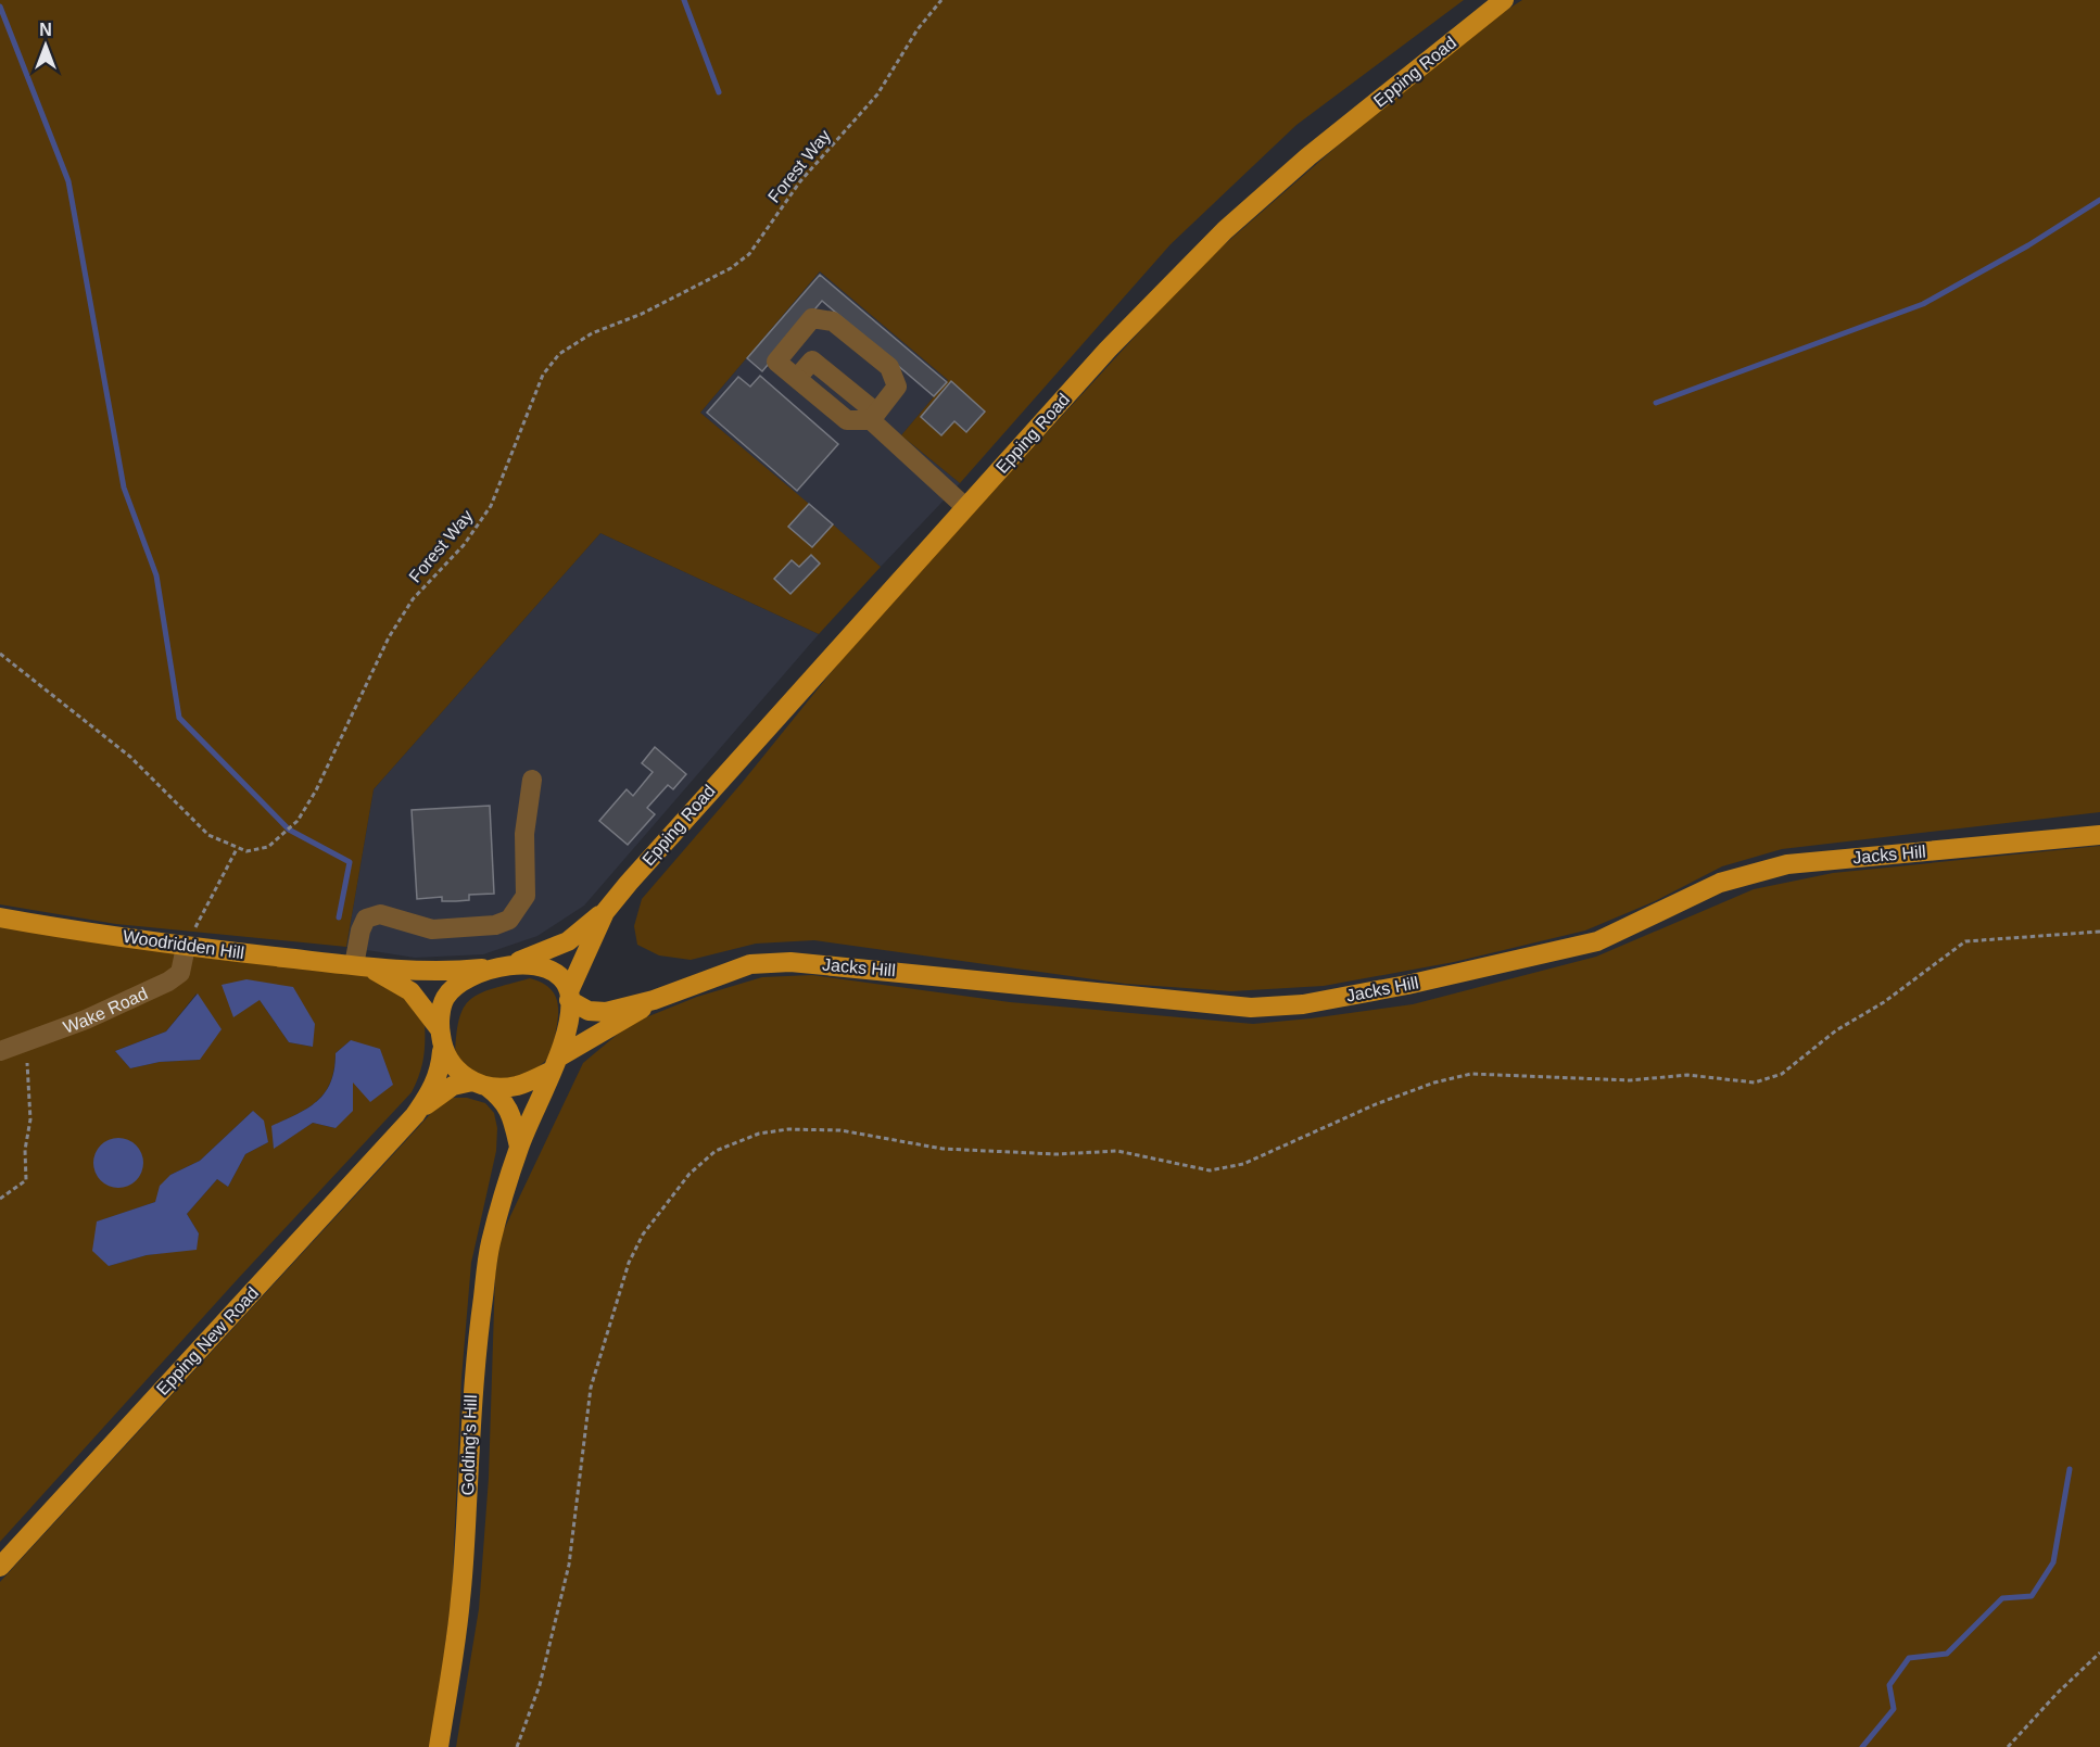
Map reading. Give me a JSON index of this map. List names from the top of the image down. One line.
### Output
{"streets":{"main road":["Epping Road","Jacks Hill","Woodridden Hill","Epping New Road","Golding's Hill"],"street":["Wake Road"],"path":["Forest Way"]},"crossings":[["Epping Road","Woodridden Hill"],["Epping Road","Epping New Road"],["Epping Road","Golding's Hill"],["Woodridden Hill","Wake Road"],["Woodridden Hill","Epping New Road"],["Woodridden Hill","Golding's Hill"],["Epping New Road","Golding's Hill"]],"north":"top"}
